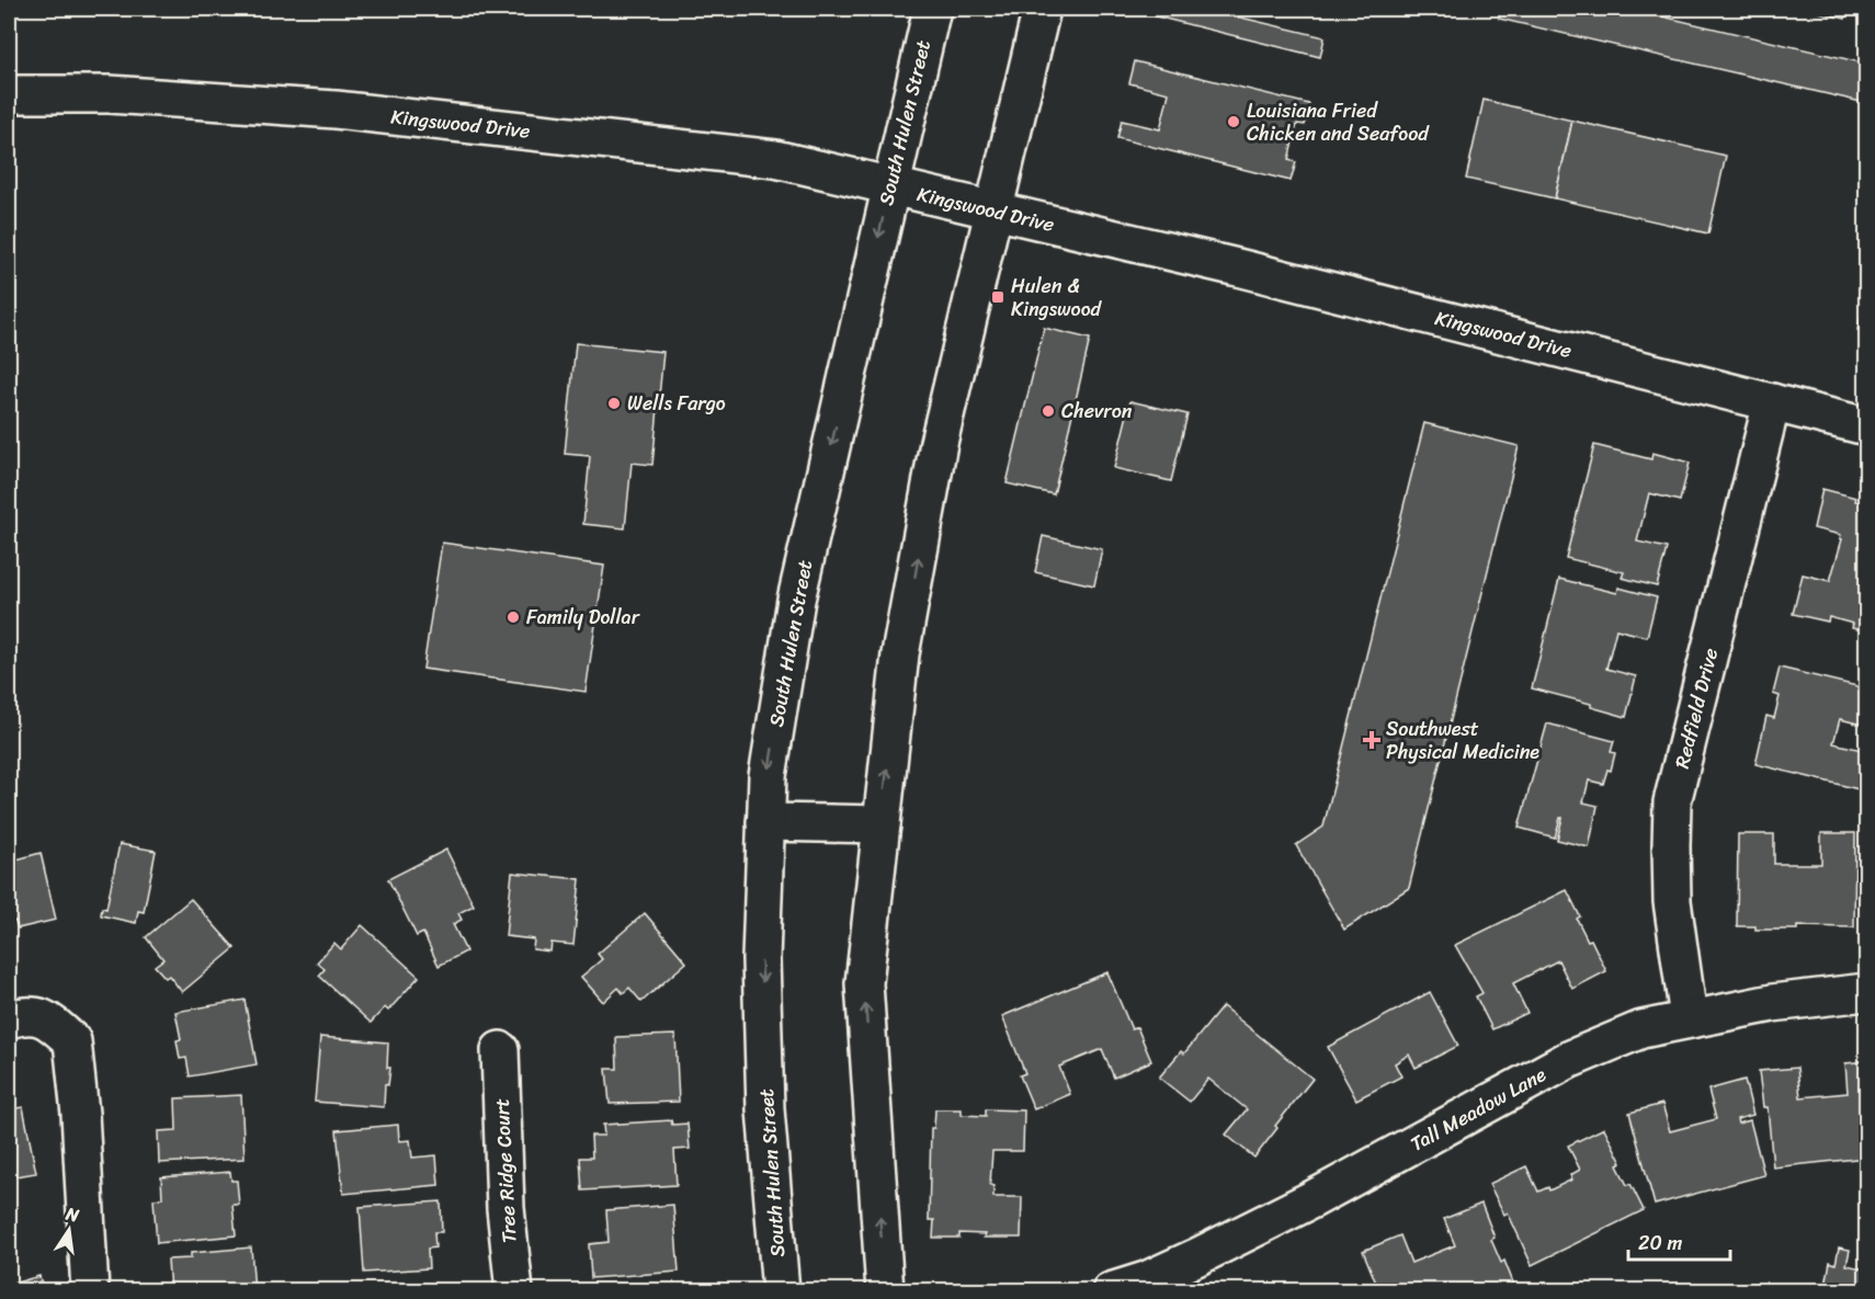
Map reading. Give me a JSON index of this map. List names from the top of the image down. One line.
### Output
{"streets":{"street":["South Hulen Street","Kingswood Drive","Redfield Drive","Tall Meadow Lane","Tree Ridge Court"]},"crossings":[["South Hulen Street","Kingswood Drive"],["Kingswood Drive","Redfield Drive"],["Redfield Drive","Tall Meadow Lane"]],"places":{"other":["Louisiana Fried Chicken and Seafood","Wells Fargo","Chevron","Family Dollar"],"transit":["Hulen & Kingswood"],"health":["Southwest Physical Medicine"]},"scale_bar":"20 m","north":"top"}
